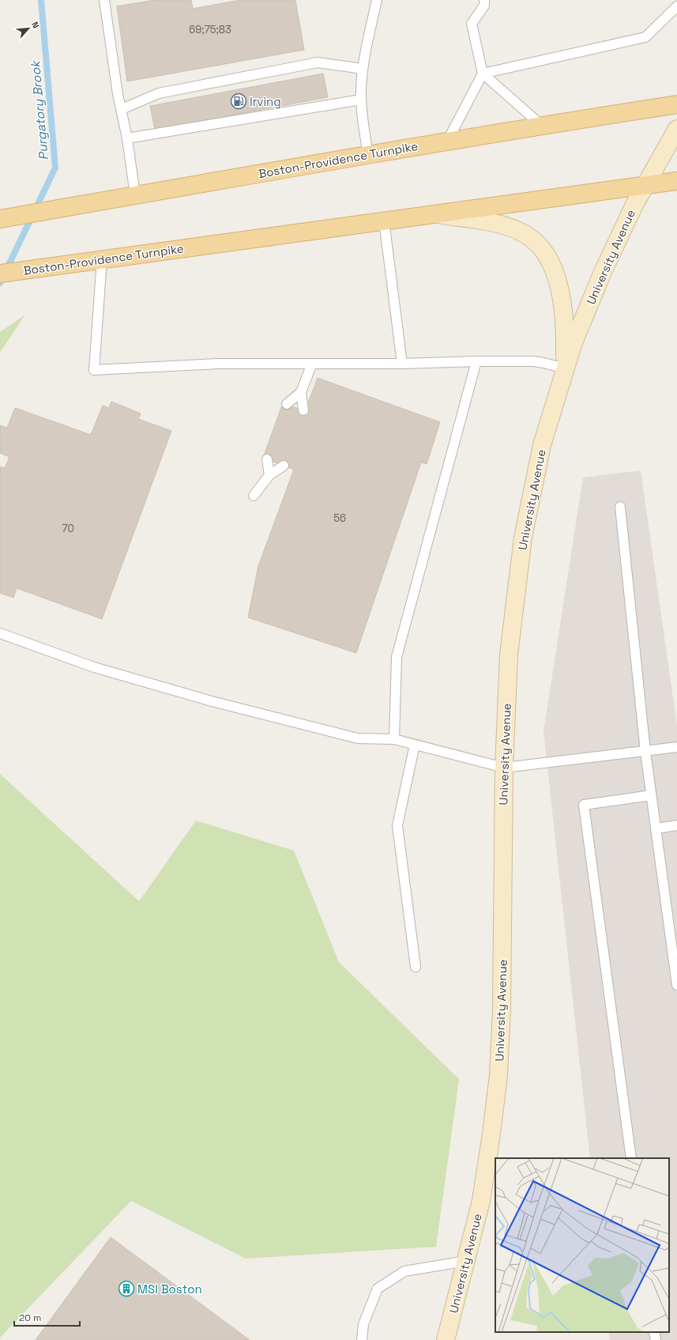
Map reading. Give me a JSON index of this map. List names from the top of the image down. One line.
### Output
{"streets":{"main road":["Boston-Providence Turnpike","University Avenue"]},"crossings":[["Boston-Providence Turnpike","University Avenue"]],"water":["Purgatory Brook"],"places":{"fuel station":["Irving"],"building":["MSI Boston"]},"house_numbers":["69;75;83","56","70"],"scale_bar":"20 m","north":"top right"}
